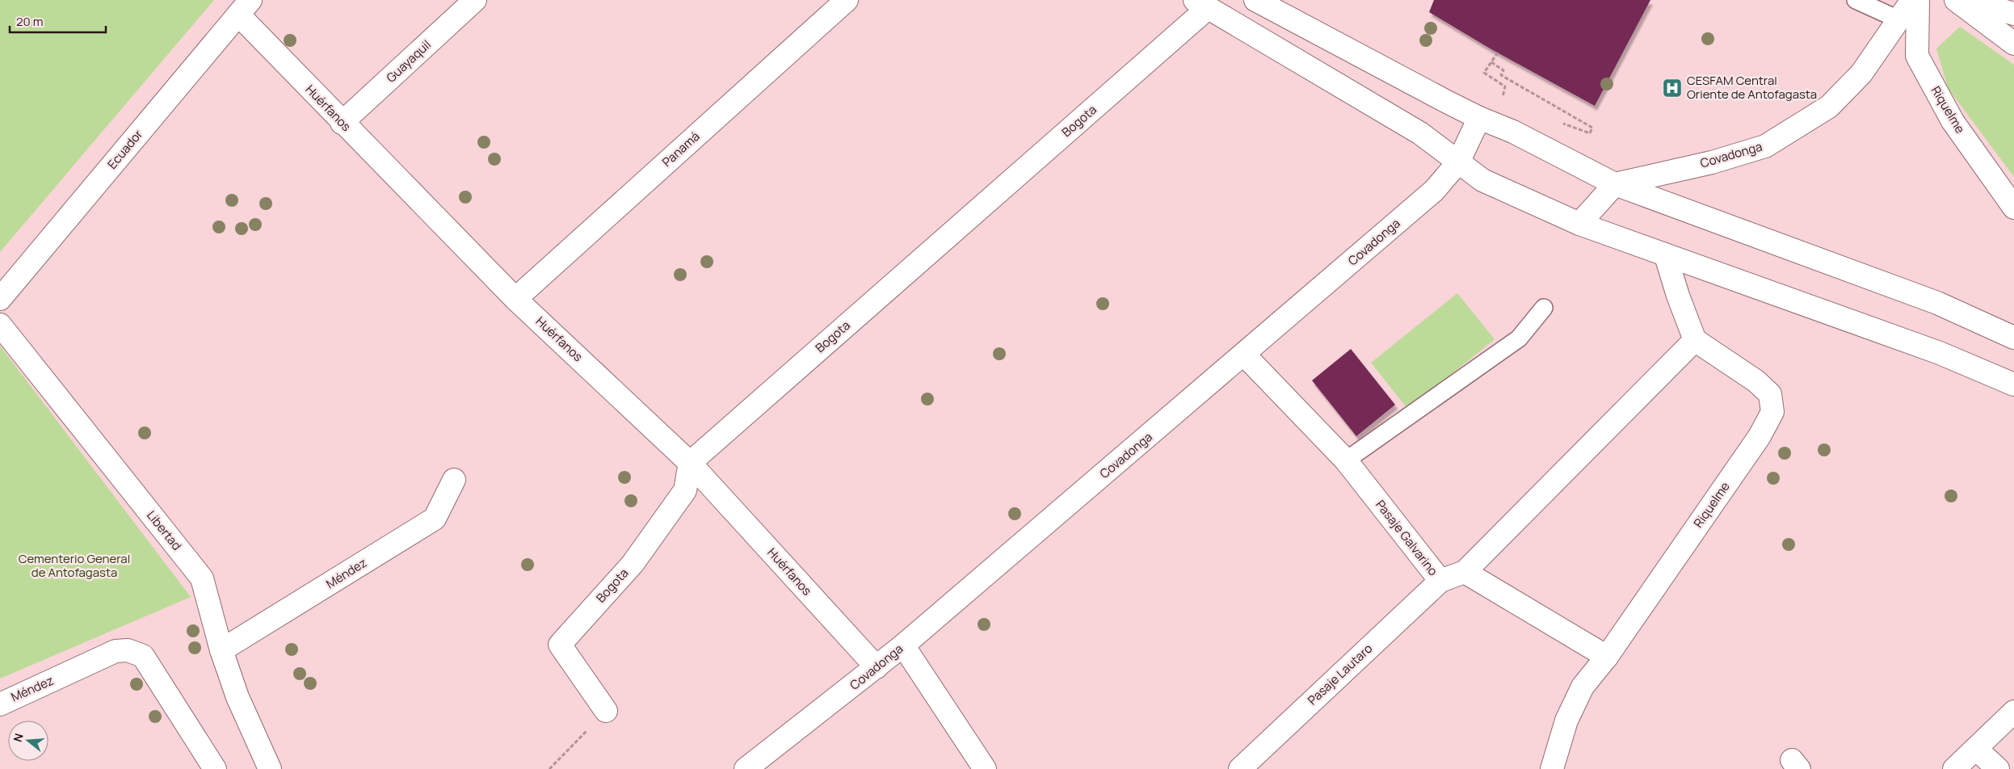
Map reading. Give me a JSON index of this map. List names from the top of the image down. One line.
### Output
{"streets":{"street":["Guayaquil","Huérfanos","Riquelme","Bogota","Ecuador","Panamá","Covadonga","Libertad","Pasaje Galvarino","Méndez","Pasaje Lautaro"]},"crossings":[["Guayaquil","Huérfanos"],["Huérfanos","Bogota"],["Huérfanos","Ecuador"],["Huérfanos","Panamá"],["Huérfanos","Covadonga"],["Covadonga","Pasaje Galvarino"],["Libertad","Méndez"],["Pasaje Galvarino","Pasaje Lautaro"]],"parks":["Cementerio General de Antofagasta"],"places":{"hospital":["CESFAM Central Oriente de Antofagasta"]},"scale_bar":"20 m","north":"left"}
